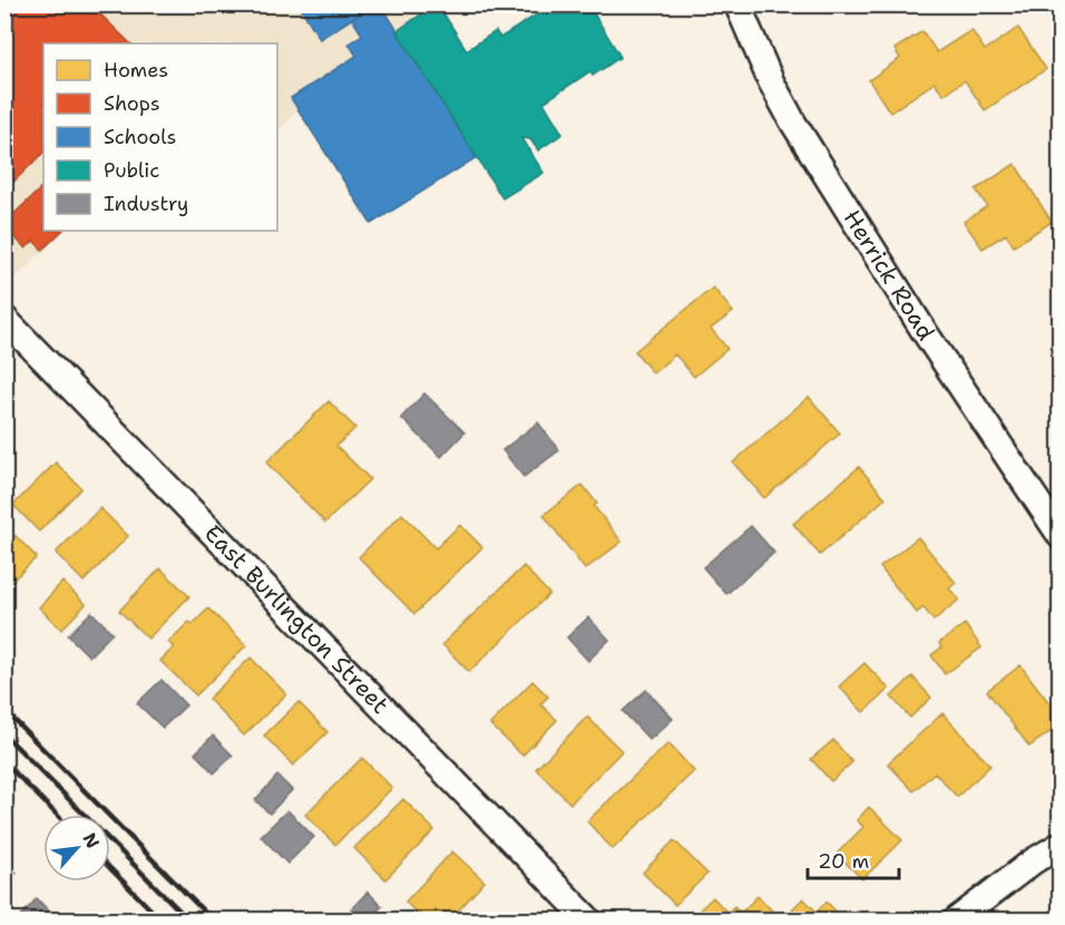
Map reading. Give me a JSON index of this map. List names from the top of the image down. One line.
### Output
{"streets":{"street":["Herrick Road","East Burlington Street"]},"legend":["Homes","Shops","Schools","Public","Industry"],"scale_bar":"20 m","north":"top right"}
